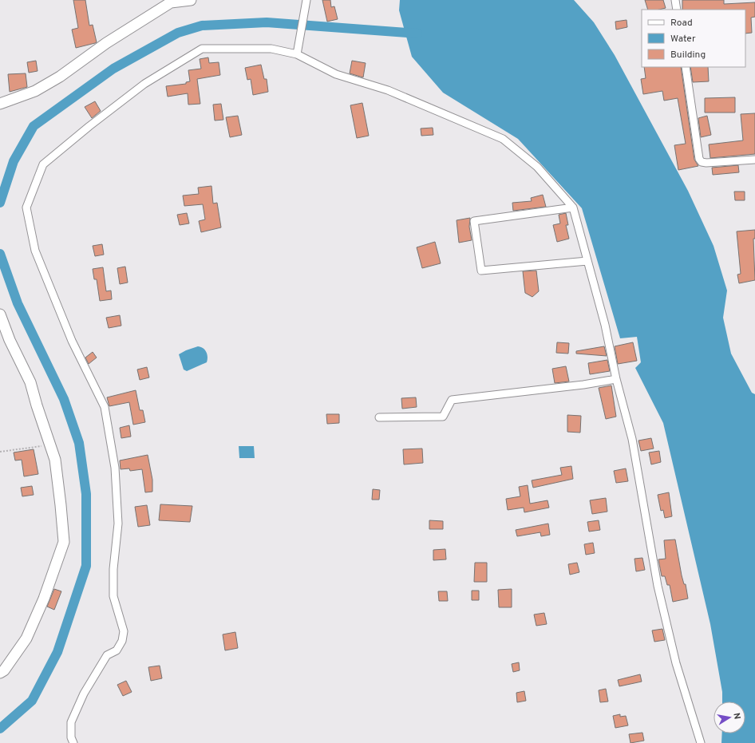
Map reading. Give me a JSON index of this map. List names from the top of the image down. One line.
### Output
{"legend":["Road","Water","Building"],"north":"right"}
